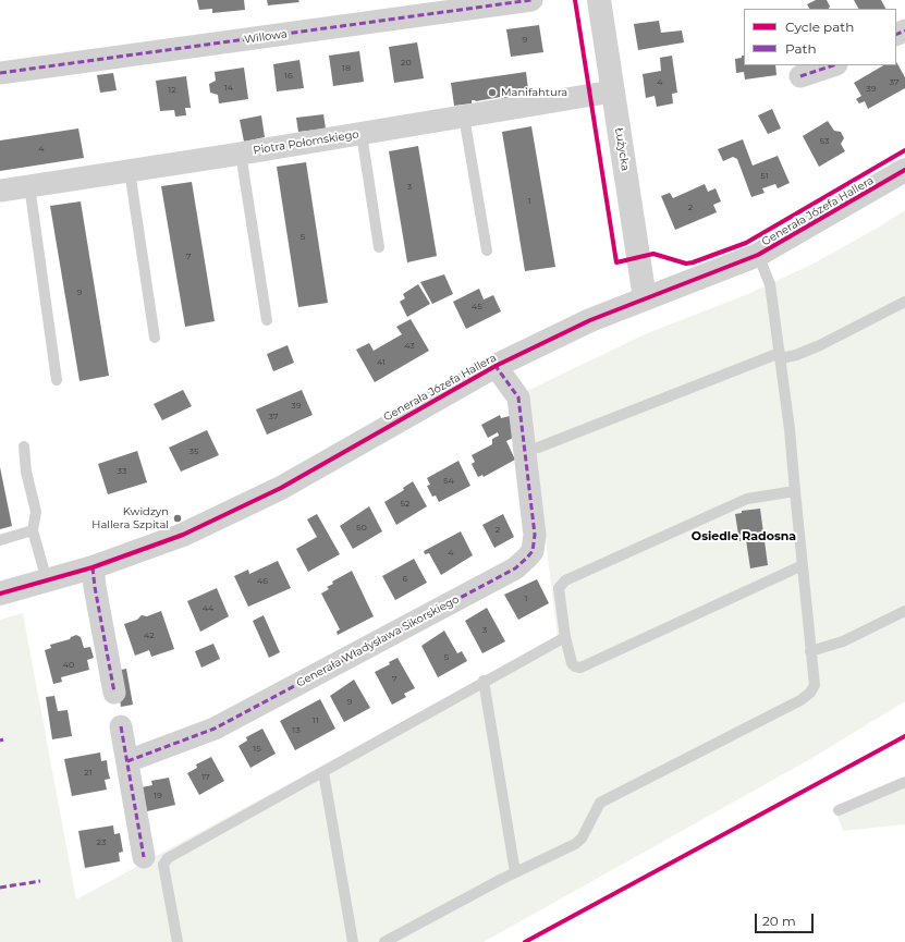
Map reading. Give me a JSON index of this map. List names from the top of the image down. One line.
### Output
{"streets":{"street":["Willowa","Piotra Połomskiego","Łużycka","Generała Józefa Hallera","Generała Władysława Sikorskiego"]},"crossings":[["Piotra Połomskiego","Łużycka"],["Łużycka","Generała Józefa Hallera"],["Generała Józefa Hallera","Generała Władysława Sikorskiego"]],"districts":["Osiedle Radosna"],"places":["Manifahtura","Kwidzyn Hallera Szpital"],"house_numbers":["9","20","18","16","4","37","14","39","12","53","4","51","3","1","2","5","7","9","45","43","41","39","37","35","33","54","52","50","2","4","6","46","1","44","3","42","5","40","7","9","11","13","15","21","17","19","23"],"legend":["Cycle path","Path"],"scale_bar":"20 m"}
